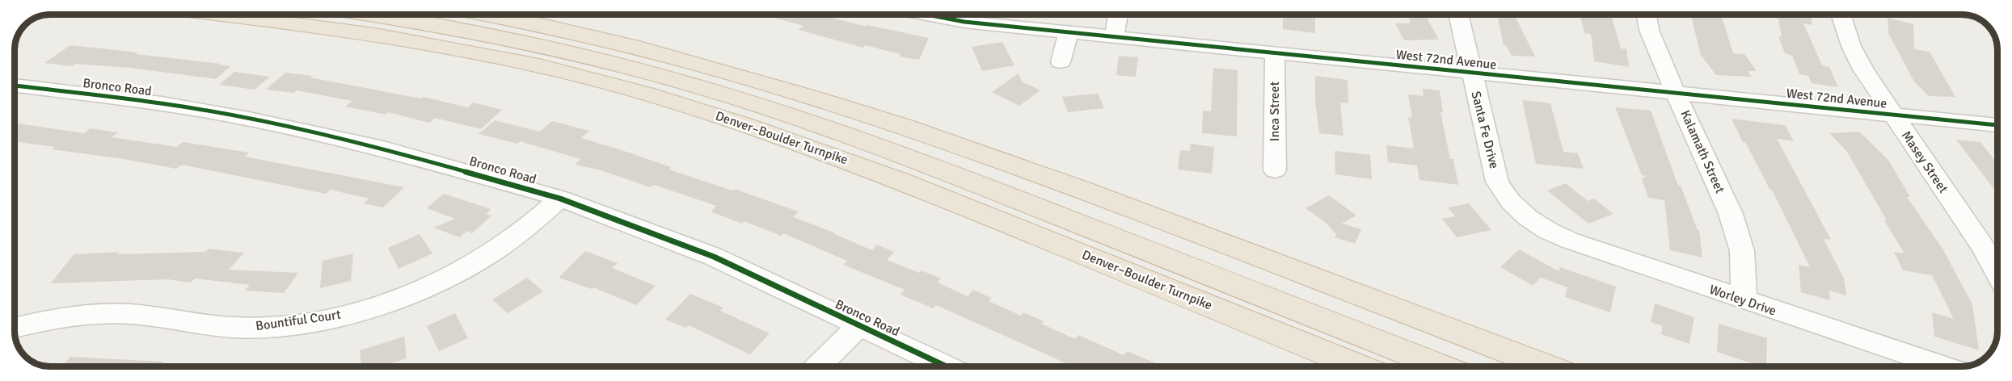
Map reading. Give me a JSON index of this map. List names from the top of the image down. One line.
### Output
{"streets":{"highway":["Denver–Boulder Turnpike"],"street":["West 72nd Avenue","Bronco Road","Inca Street","Santa Fe Drive","Kalamath Street","Masey Street","Worley Drive","Bountiful Court"]},"crossings":[["West 72nd Avenue","Inca Street"],["West 72nd Avenue","Santa Fe Drive"],["West 72nd Avenue","Kalamath Street"],["West 72nd Avenue","Masey Street"],["Bronco Road","Bountiful Court"],["Santa Fe Drive","Worley Drive"],["Kalamath Street","Worley Drive"]]}
